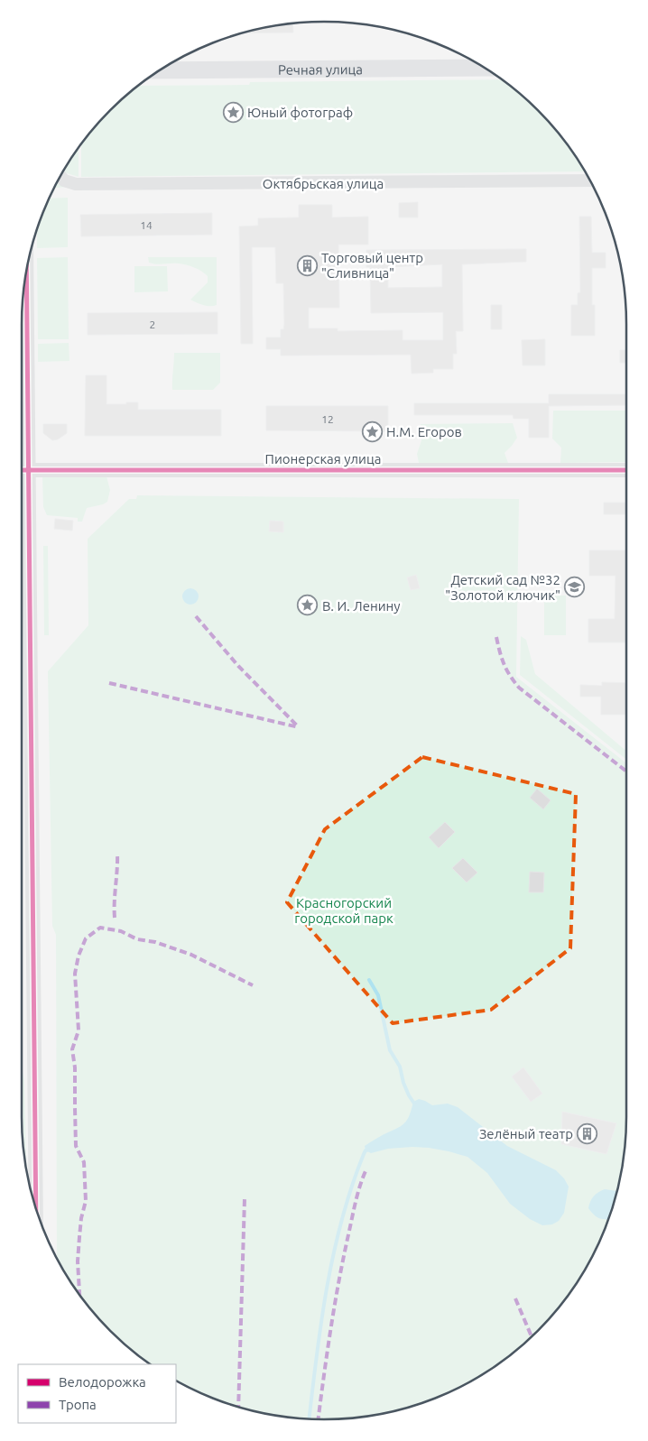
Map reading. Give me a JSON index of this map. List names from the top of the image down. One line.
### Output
{"streets":{"main road":["Речная улица"],"street":["Октябрьская улица","Пионерская улица"]},"parks":["Красногорский городской парк"],"places":{"place":["Юный фотограф","Н.М. Егоров","В. И. Ленину"],"building":["Торговый центр \"Сливница\"","Зелёный театр"],"school or university":["Детский сад №32 \"Золотой ключик\""]},"house_numbers":["14","2","12"],"legend":["Велодорожка","Тропа"]}
